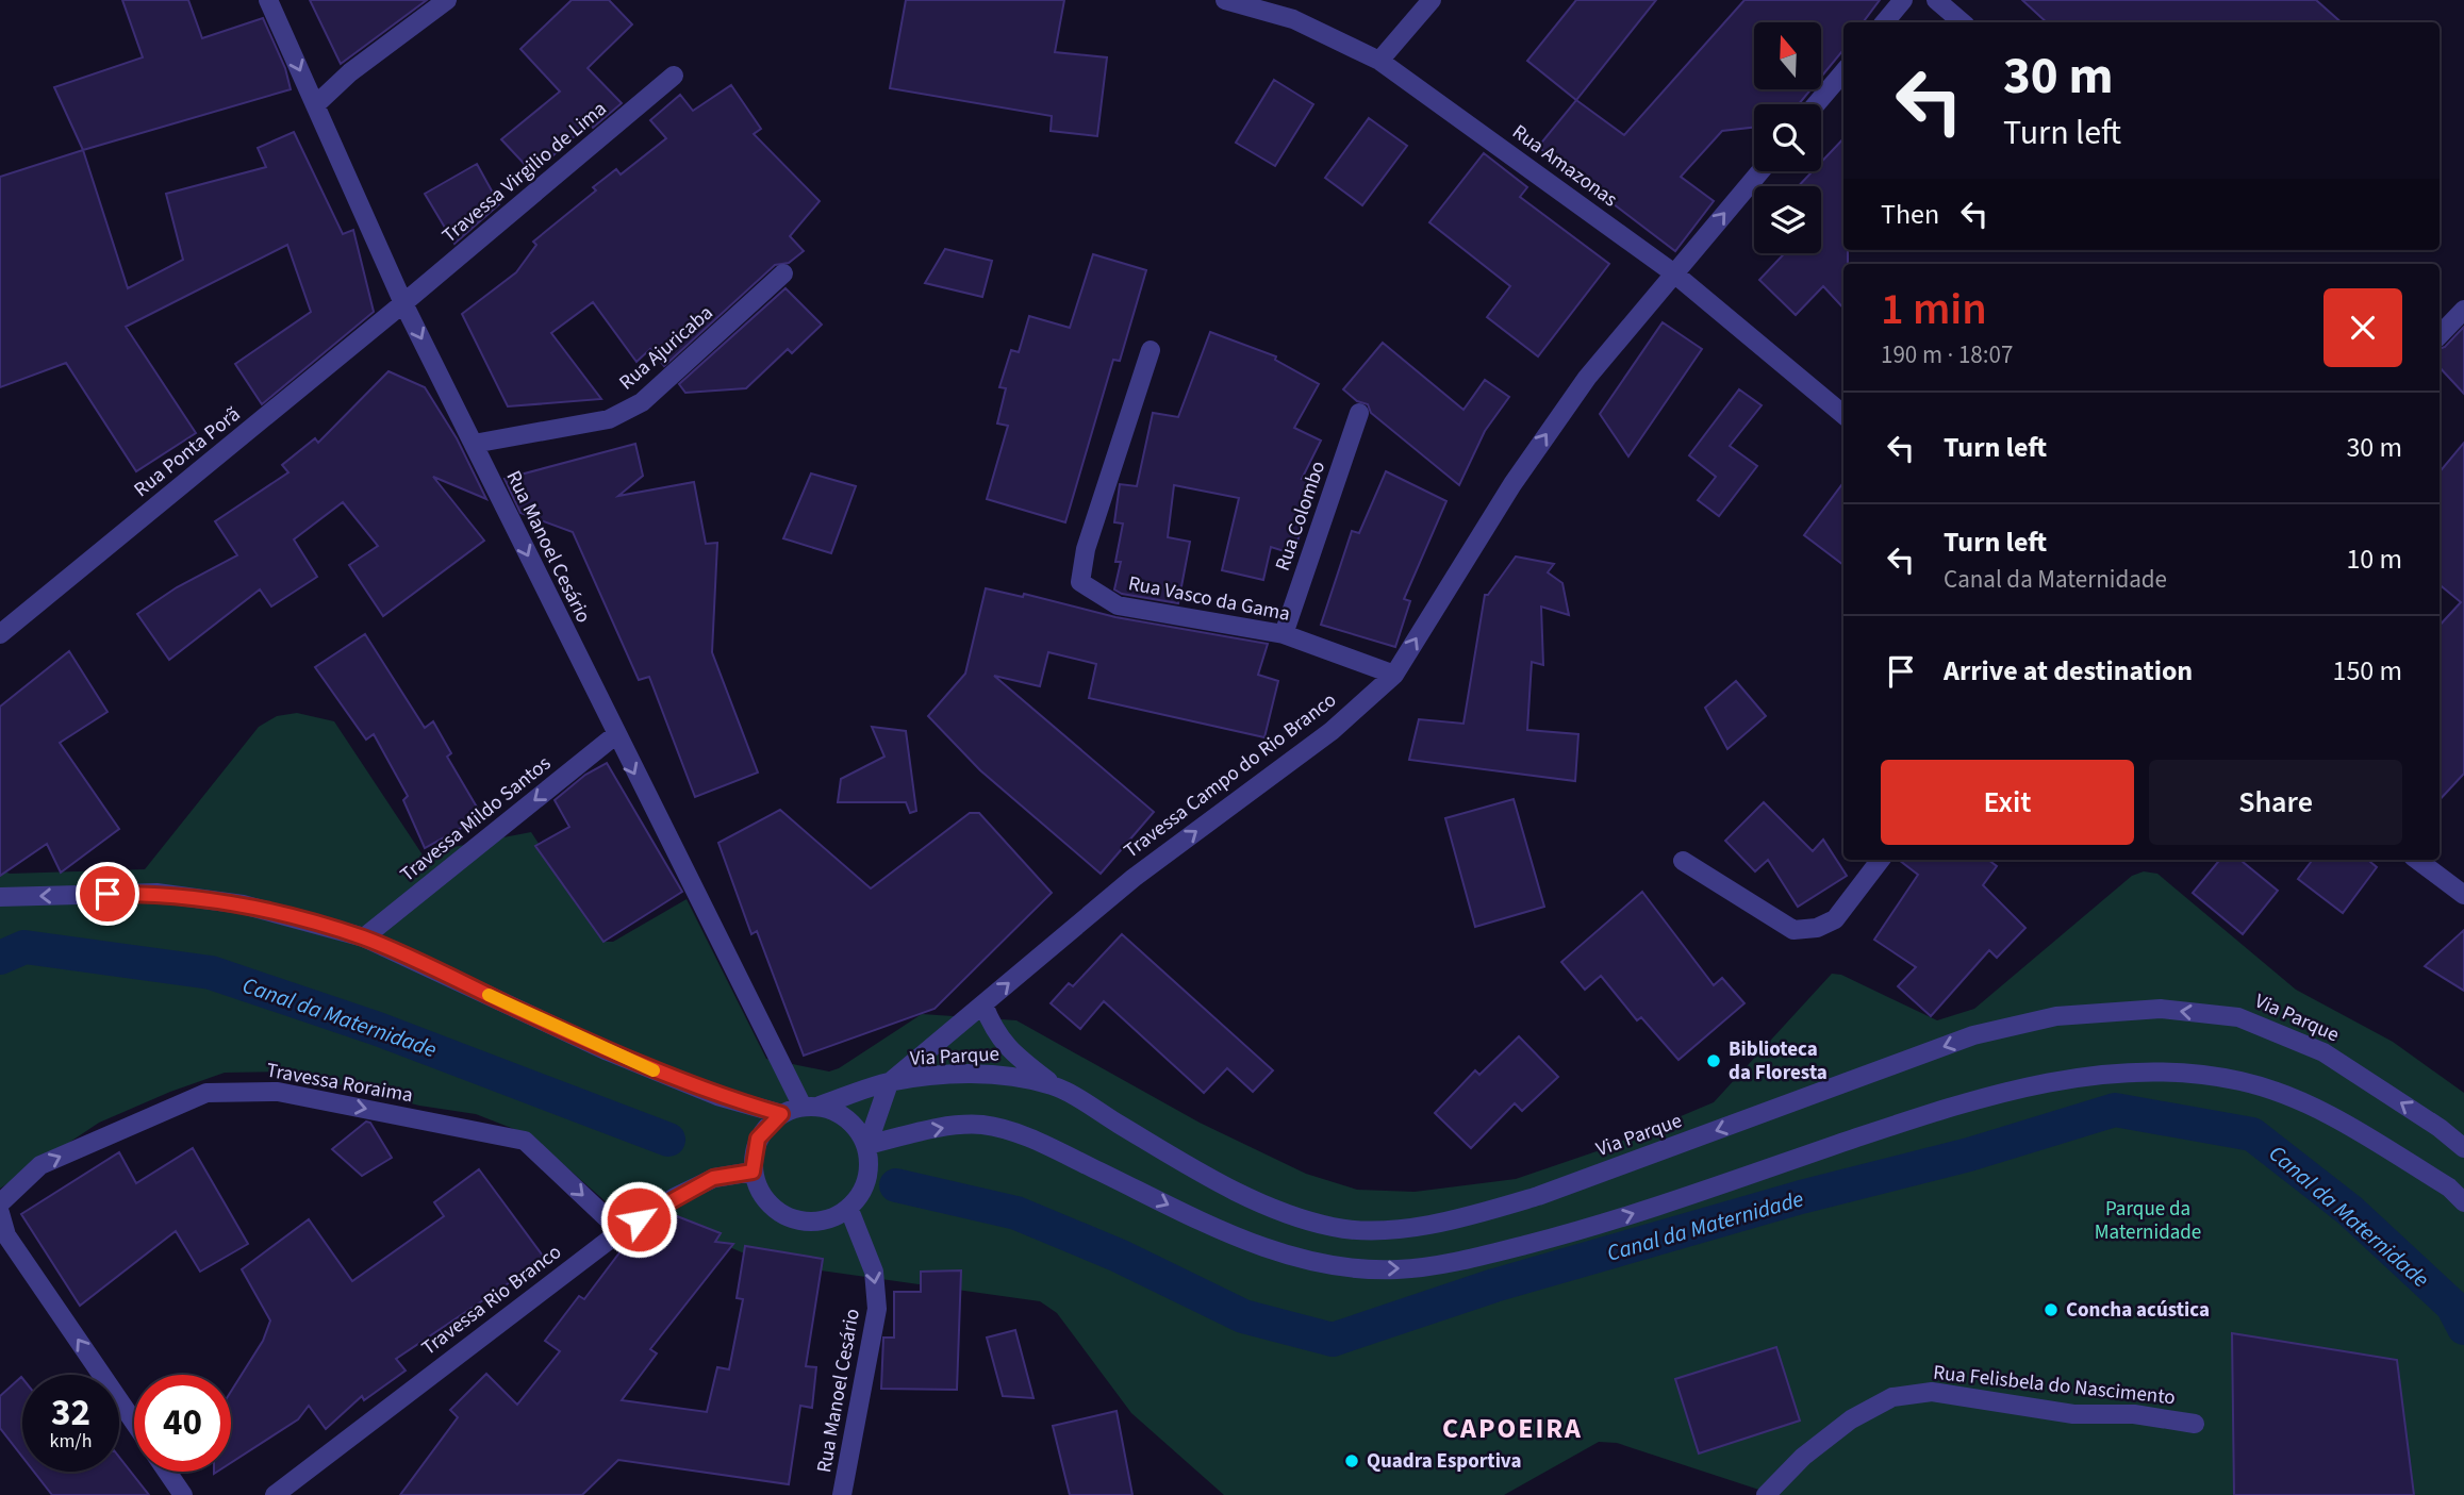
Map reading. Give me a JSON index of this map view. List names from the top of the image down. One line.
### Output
{"streets":{"street":["Rua Amazonas","Travessa Virgilio de Lima","Rua Ajuricaba","Rua Ponta Porã","Rua Colombo","Rua Manoel Cesário","Rua Vasco da Gama","Travessa Campo do Rio Branco","Travessa Mildo Santos","Via Parque","Travessa Roraima","Travessa Rio Branco","Rua Felisbela do Nascimento"]},"crossings":[["Rua Amazonas","Travessa Campo do Rio Branco"],["Travessa Virgilio de Lima","Rua Ponta Porã"],["Travessa Virgilio de Lima","Rua Manoel Cesário"],["Rua Ajuricaba","Rua Manoel Cesário"],["Rua Ponta Porã","Rua Manoel Cesário"],["Rua Colombo","Rua Vasco da Gama"],["Rua Manoel Cesário","Travessa Mildo Santos"],["Rua Manoel Cesário","Via Parque"],["Rua Manoel Cesário","Travessa Rio Branco"],["Rua Vasco da Gama","Travessa Campo do Rio Branco"],["Travessa Campo do Rio Branco","Via Parque"],["Via Parque","Travessa Rio Branco"],["Travessa Roraima","Travessa Rio Branco"]],"one_way":["Rua Manoel Cesário","Travessa Campo do Rio Branco","Travessa Mildo Santos"],"districts":["CAPOEIRA"],"water":["Canal da Maternidade"],"parks":["Parque da Maternidade"],"places":["Biblioteca da Floresta","Concha acústica","Quadra Esportiva"],"north":"top","page":{"turn":["30 m","Turn left"],"then":"Then","heading":["1 min","190 m · 18:07"],"list":[{"name":"Turn left","value":"30 m"},{"name":"Turn left","note":"Canal da Maternidade","value":"10 m"},{"name":"Arrive at destination","value":"150 m"}],"buttons":["Exit","Share"],"speed":"32 km/h","limit":"40"}}
